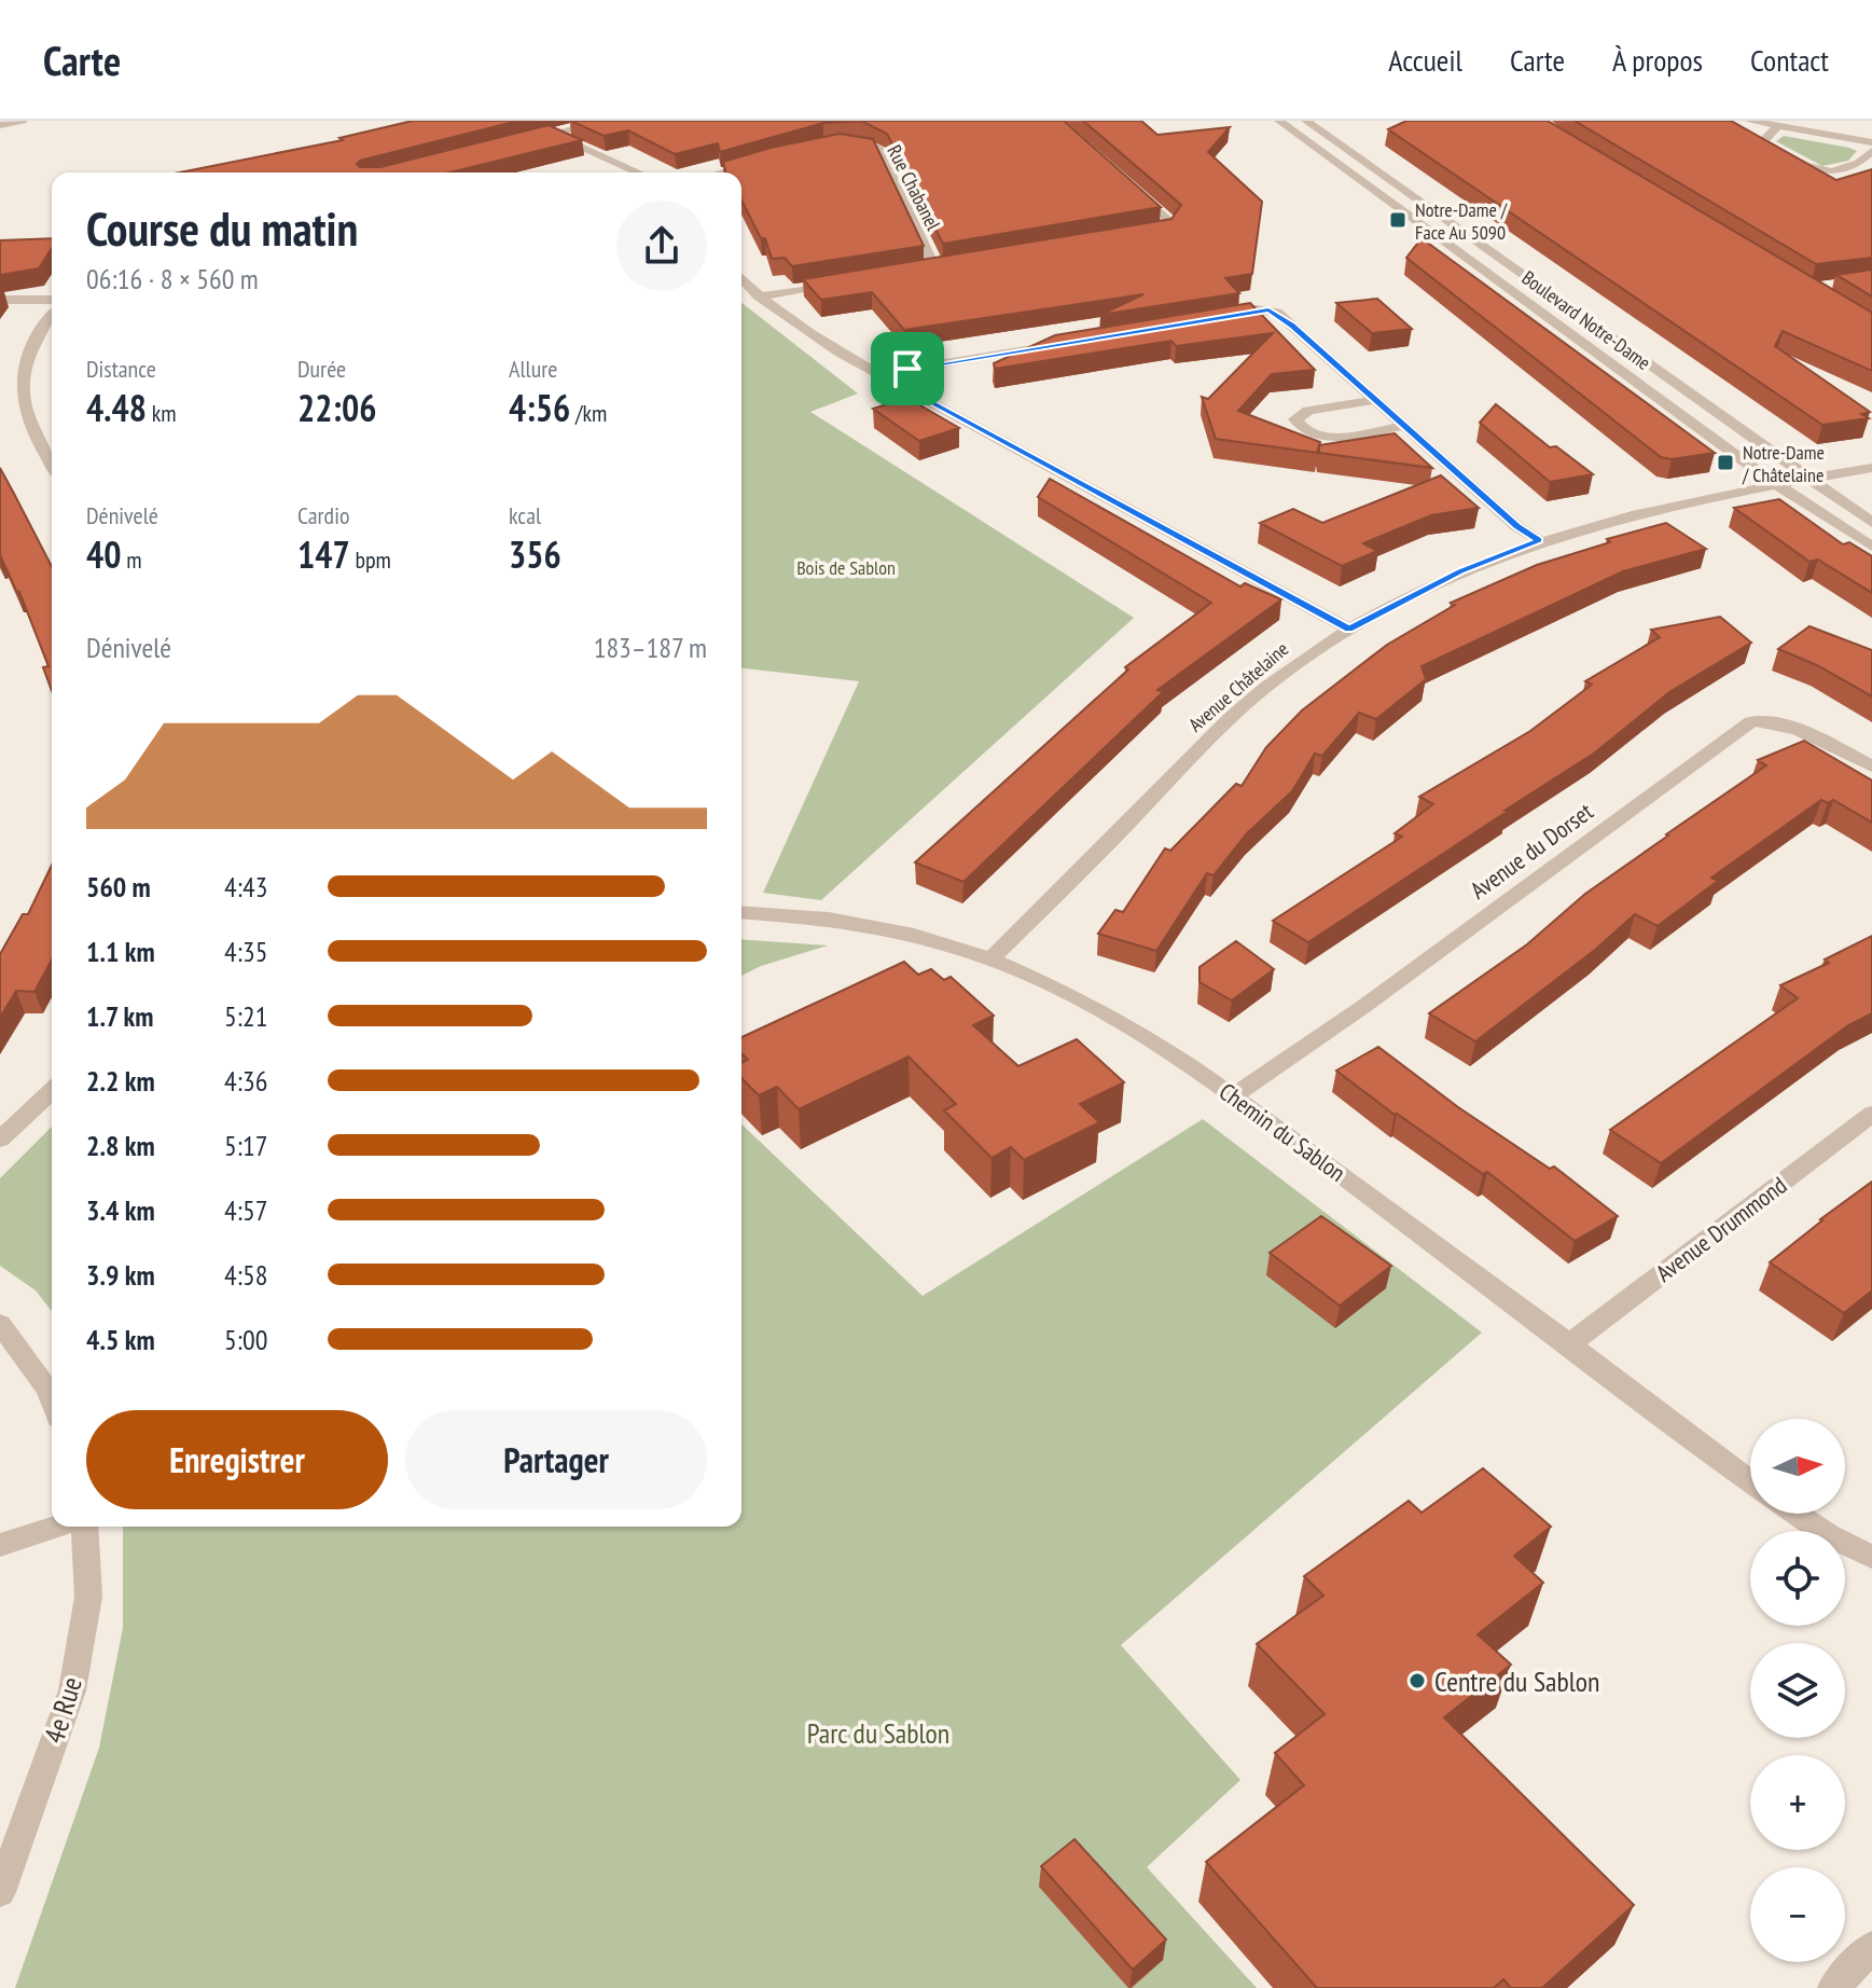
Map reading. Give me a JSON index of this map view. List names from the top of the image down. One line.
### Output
{"streets":{"street":["Rue Chabanel","Boulevard Notre-Dame","Avenue Châtelaine","Avenue du Dorset","Chemin du Sablon","Avenue Drummond","4e Rue"]},"crossings":[["Boulevard Notre-Dame","Avenue Châtelaine"],["Avenue Châtelaine","Chemin du Sablon"],["Avenue du Dorset","Chemin du Sablon"],["Chemin du Sablon","Avenue Drummond"]],"parks":["Bois de Sablon","Parc du Sablon"],"places":{"transit":["Notre-Dame / Face Au 5090","Notre-Dame / Châtelaine"],"other":["Centre du Sablon"]},"north":"right","page":{"header":"Carte","nav":["Accueil","Carte","À propos","Contact"],"heading":["Course du matin","06:16 · 8 × 560 m"],"stats":[["Distance","4.48 km"],["Durée","22:06"],["Allure","4:56 /km"],["Dénivelé","40 m"],["Cardio","147 bpm"],["kcal","356"]],"chart":["Dénivelé","183–187 m"],"list":[{"name":"560 m","note":"4:43"},{"name":"1.1 km","note":"4:35"},{"name":"1.7 km","note":"5:21"},{"name":"2.2 km","note":"4:36"},{"name":"2.8 km","note":"5:17"},{"name":"3.4 km","note":"4:57"},{"name":"3.9 km","note":"4:58"},{"name":"4.5 km","note":"5:00"}],"buttons":["Enregistrer","Partager"],"map_buttons":["+","−"]}}
